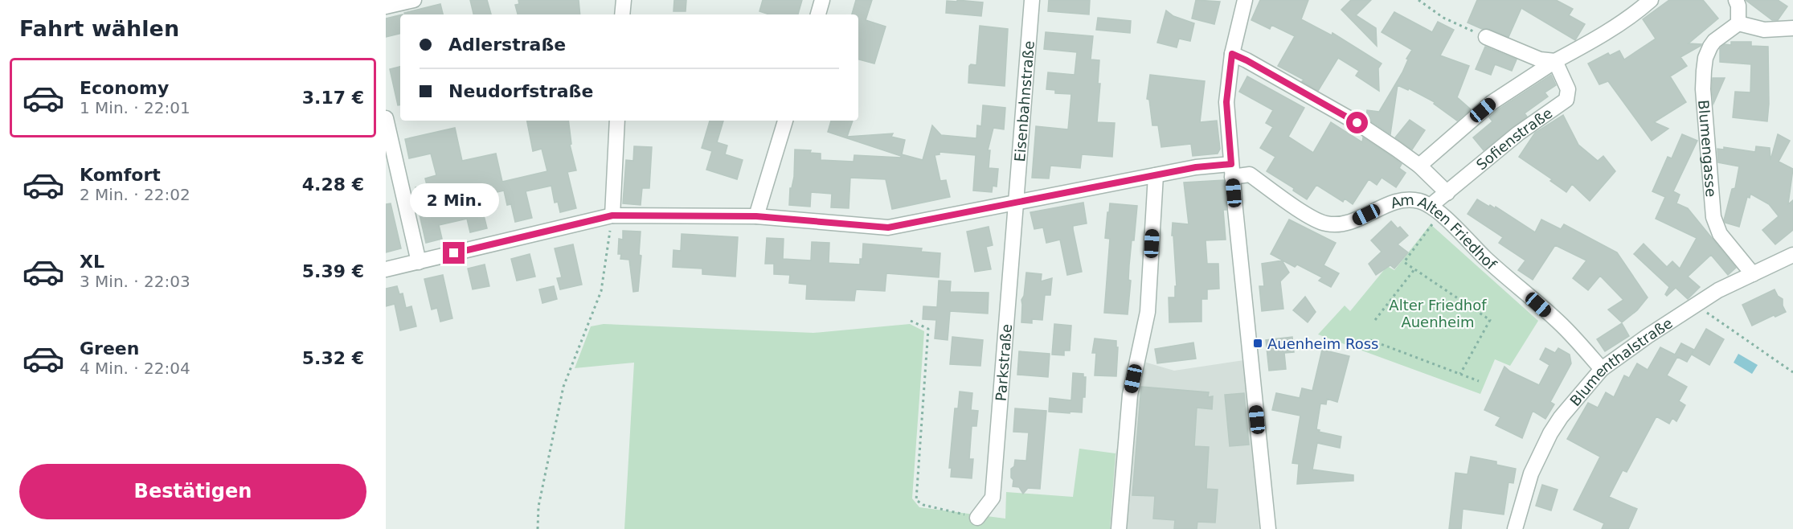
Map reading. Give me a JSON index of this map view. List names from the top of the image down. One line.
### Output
{"streets":{"street":["Eisenbahnstraße","Sofienstraße","Blumengasse","Am Alten Friedhof","Parkstraße","Blumenthalstraße"]},"crossings":[["Eisenbahnstraße","Am Alten Friedhof"],["Eisenbahnstraße","Parkstraße"],["Sofienstraße","Am Alten Friedhof"],["Blumengasse","Blumenthalstraße"],["Am Alten Friedhof","Parkstraße"],["Am Alten Friedhof","Blumenthalstraße"]],"parks":["Alter Friedhof Auenheim"],"places":{"transit":["Auenheim Ross"]},"page":{"heading":"Fahrt wählen","banner":["Adlerstraße","Neudorfstraße"],"list":[{"name":"Economy","note":"1 Min. · 22:01","value":"3.17 €"},{"name":"Komfort","note":"2 Min. · 22:02","value":"4.28 €"},{"name":"XL","note":"3 Min. · 22:03","value":"5.39 €"},{"name":"Green","note":"4 Min. · 22:04","value":"5.32 €"}],"bubble":"2 Min.","buttons":"Bestätigen"}}
